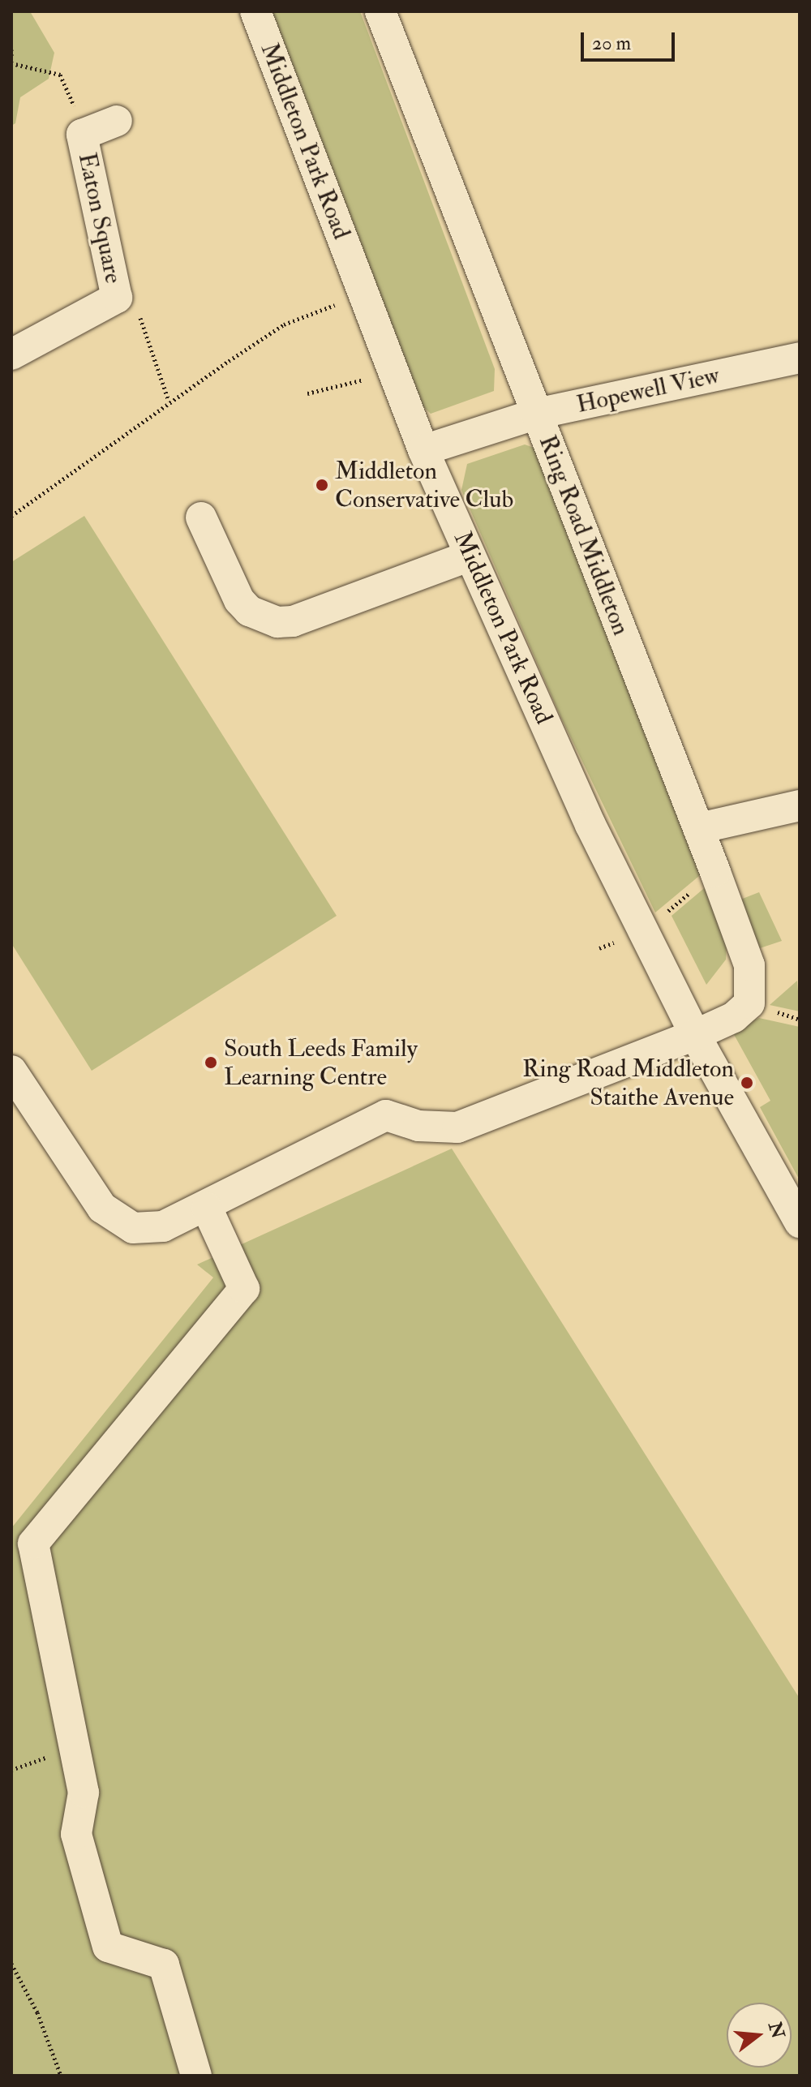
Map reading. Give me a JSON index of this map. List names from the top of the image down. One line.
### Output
{"streets":{"street":["Middleton Park Road","Eaton Square","Hopewell View","Ring Road Middleton"]},"crossings":[["Middleton Park Road","Hopewell View"],["Middleton Park Road","Ring Road Middleton"],["Hopewell View","Ring Road Middleton"]],"places":["Middleton Conservative Club","South Leeds Family Learning Centre","Ring Road Middleton Staithe Avenue"],"scale_bar":"20 m","north":"right"}
